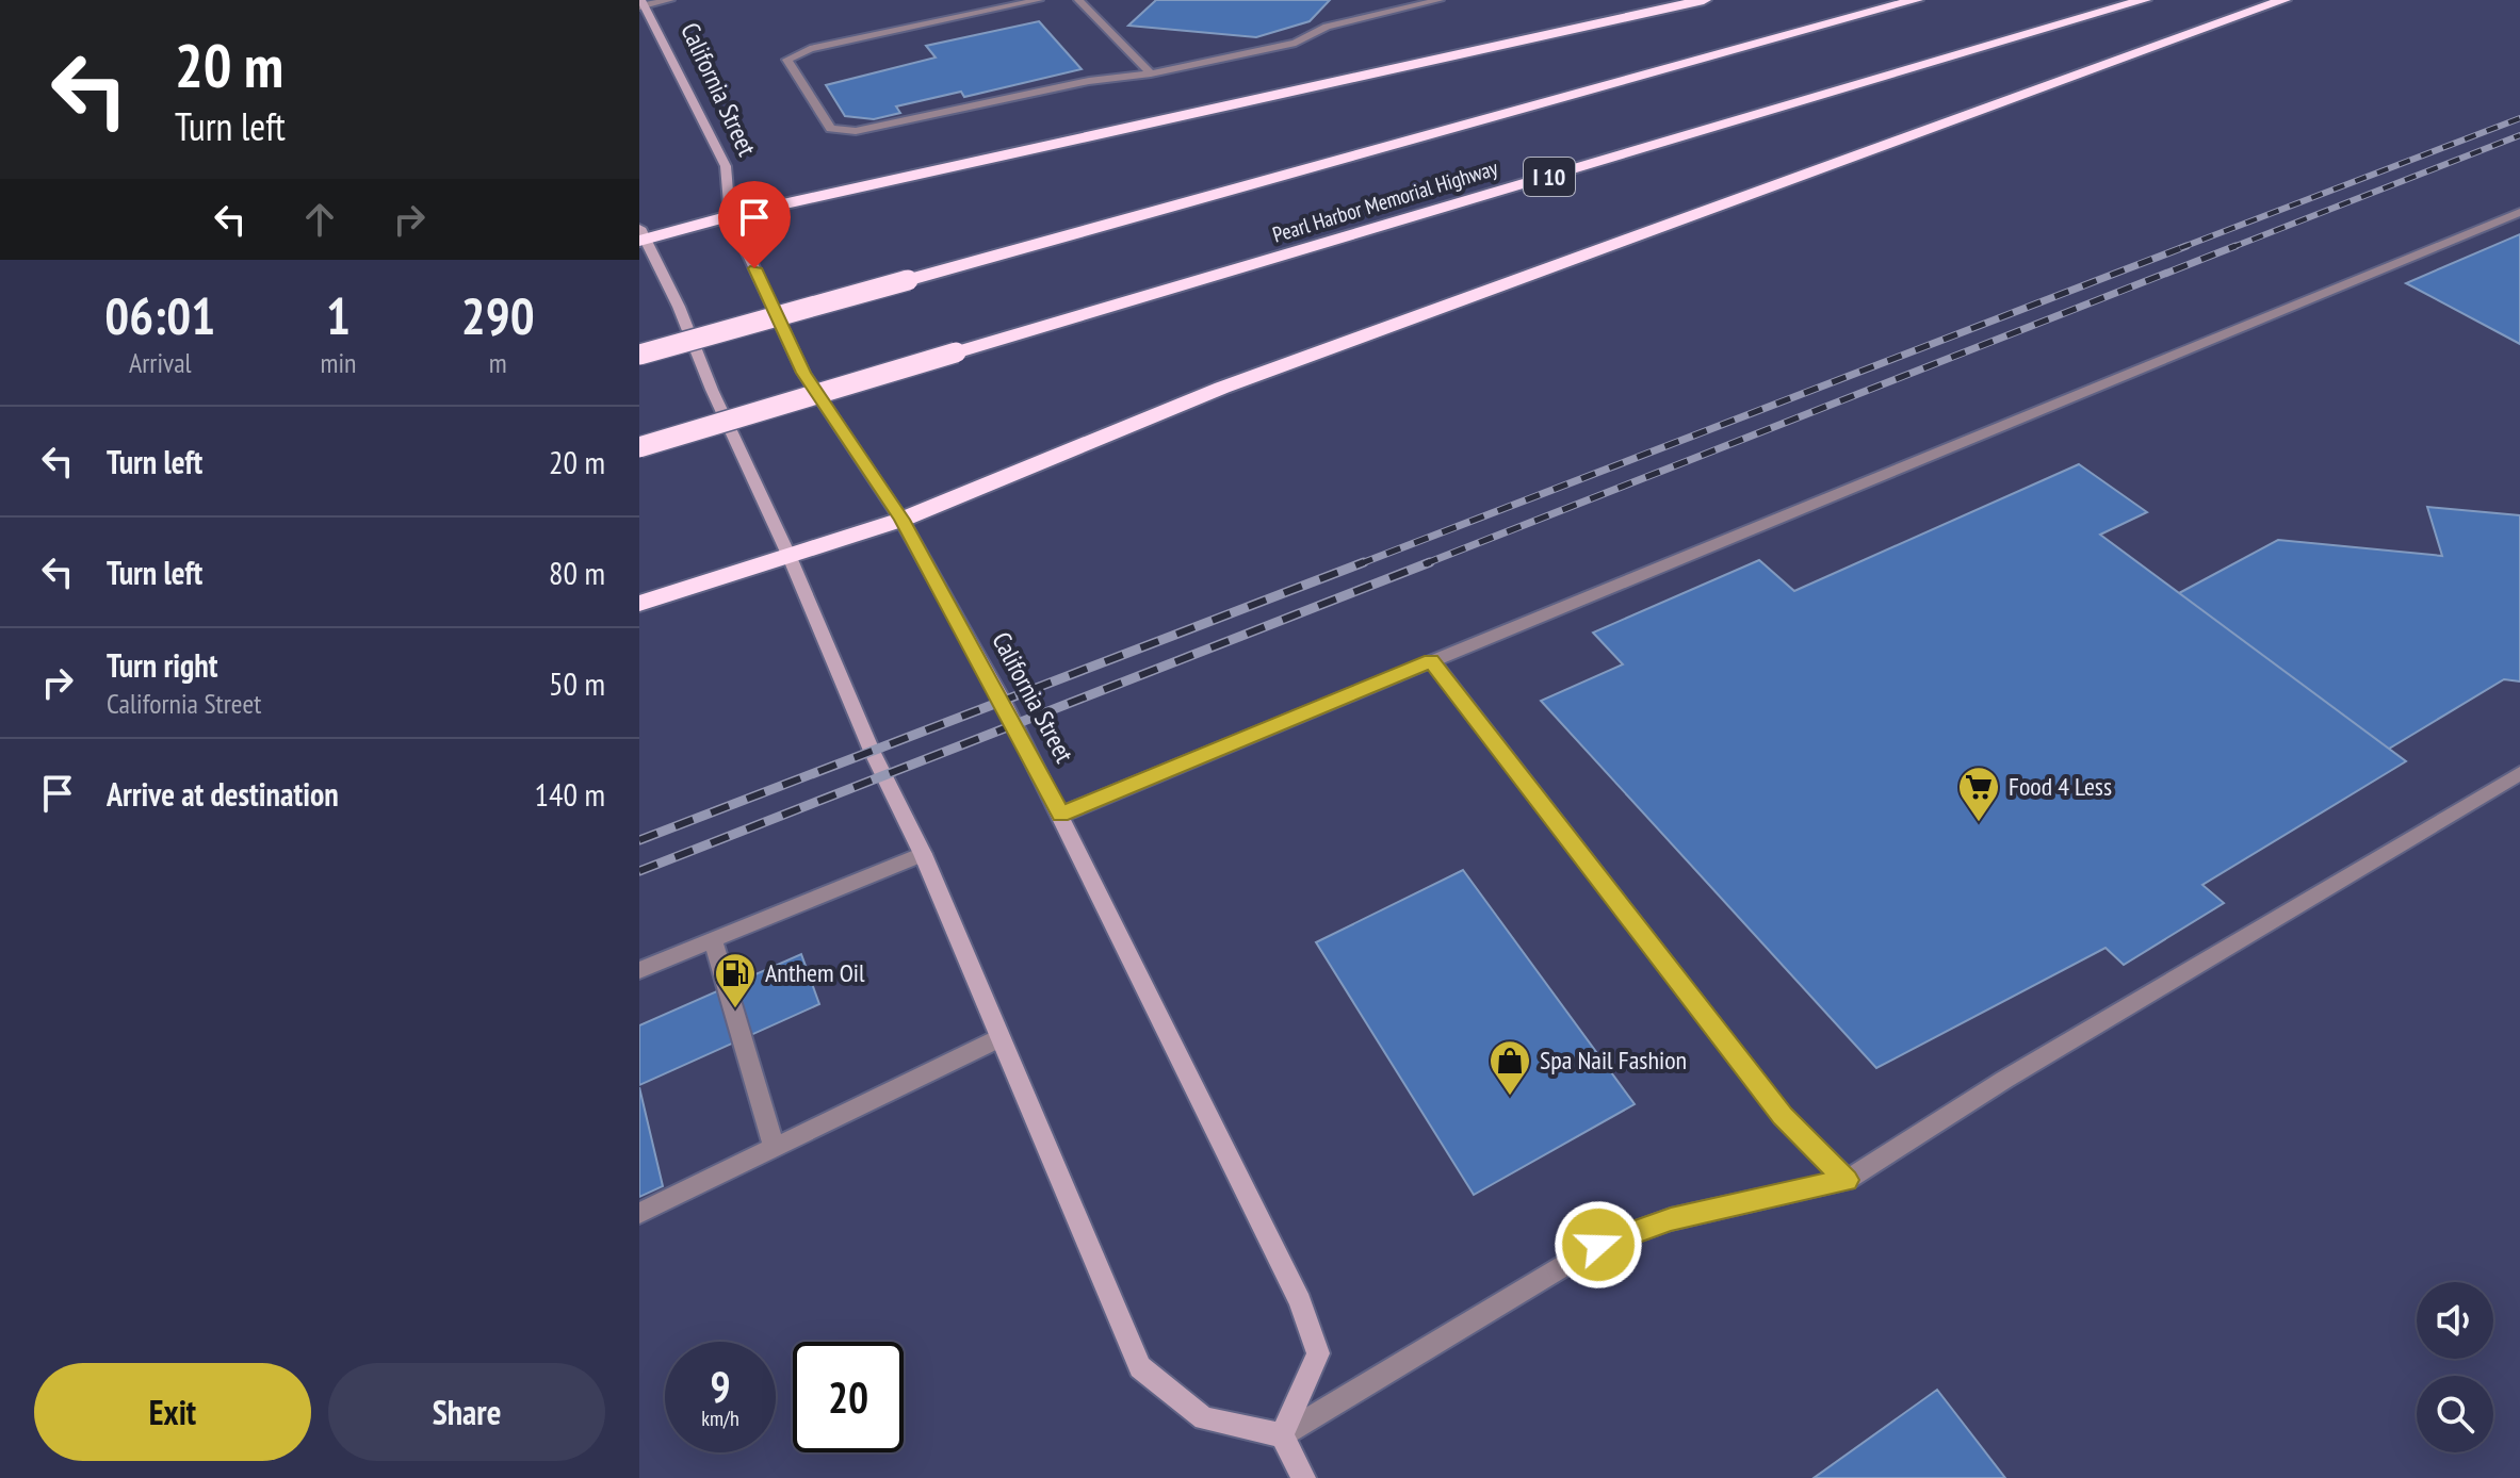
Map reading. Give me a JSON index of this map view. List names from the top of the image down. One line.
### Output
{"streets":{"highway":["I 10","Pearl Harbor Memorial Highway"],"main road":["California Street"]},"places":{"supermarket":["Food 4 Less"],"fuel station":["Anthem Oil"],"shop":["Spa Nail Fashion"]},"page":{"turn":["20 m","Turn left"],"eta":["06:01","Arrival","1","min","290","m"],"list":[{"name":"Turn left","value":"20 m"},{"name":"Turn left","value":"80 m"},{"name":"Turn right","note":"California Street","value":"50 m"},{"name":"Arrive at destination","value":"140 m"}],"speed":"9 km/h","limit":"20","buttons":["Exit","Share"]}}
